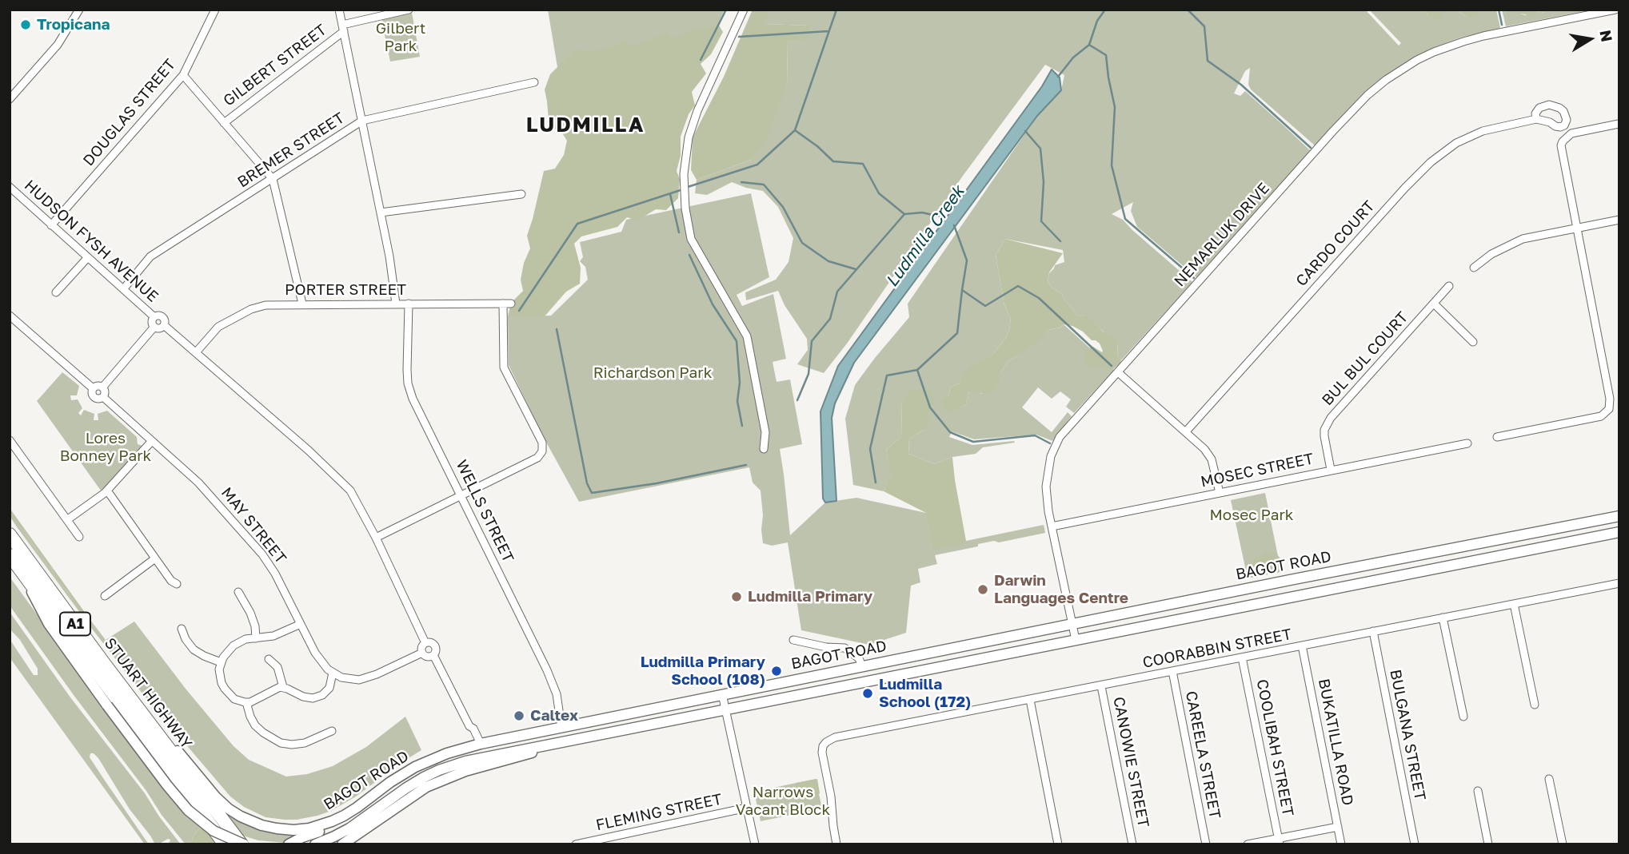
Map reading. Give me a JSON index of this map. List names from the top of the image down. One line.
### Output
{"streets":{"highway":["A1","STUART HIGHWAY"],"main road":["BAGOT ROAD"],"street":["GILBERT STREET","DOUGLAS STREET","BREMER STREET","NEMARLUK DRIVE","HUDSON FYSH AVENUE","CARDO COURT","PORTER STREET","BUL BUL COURT","MOSEC STREET","WELLS STREET","MAY STREET","COORABBIN STREET","BULGANA STREET","BUKATILLA ROAD","COOLIBAH STREET","CAREELA STREET","CANOWIE STREET","FLEMING STREET"]},"crossings":[["DOUGLAS STREET","HUDSON FYSH AVENUE"],["BREMER STREET","HUDSON FYSH AVENUE"],["NEMARLUK DRIVE","MOSEC STREET"],["NEMARLUK DRIVE","BAGOT ROAD"],["PORTER STREET","WELLS STREET"],["BUL BUL COURT","MOSEC STREET"],["WELLS STREET","BAGOT ROAD"],["BAGOT ROAD","STUART HIGHWAY"],["COORABBIN STREET","BULGANA STREET"],["COORABBIN STREET","BUKATILLA ROAD"],["COORABBIN STREET","COOLIBAH STREET"],["COORABBIN STREET","CAREELA STREET"],["COORABBIN STREET","CANOWIE STREET"]],"districts":["LUDMILLA"],"water":["Ludmilla Creek"],"parks":["Gilbert Park","Richardson Park","Lores Bonney Park","Mosec Park","Narrows Vacant Block"],"places":["Tropicana","Darwin Languages Centre","Ludmilla Primary","Ludmilla Primary School (108)","Ludmilla School (172)","Caltex"],"north":"right"}
